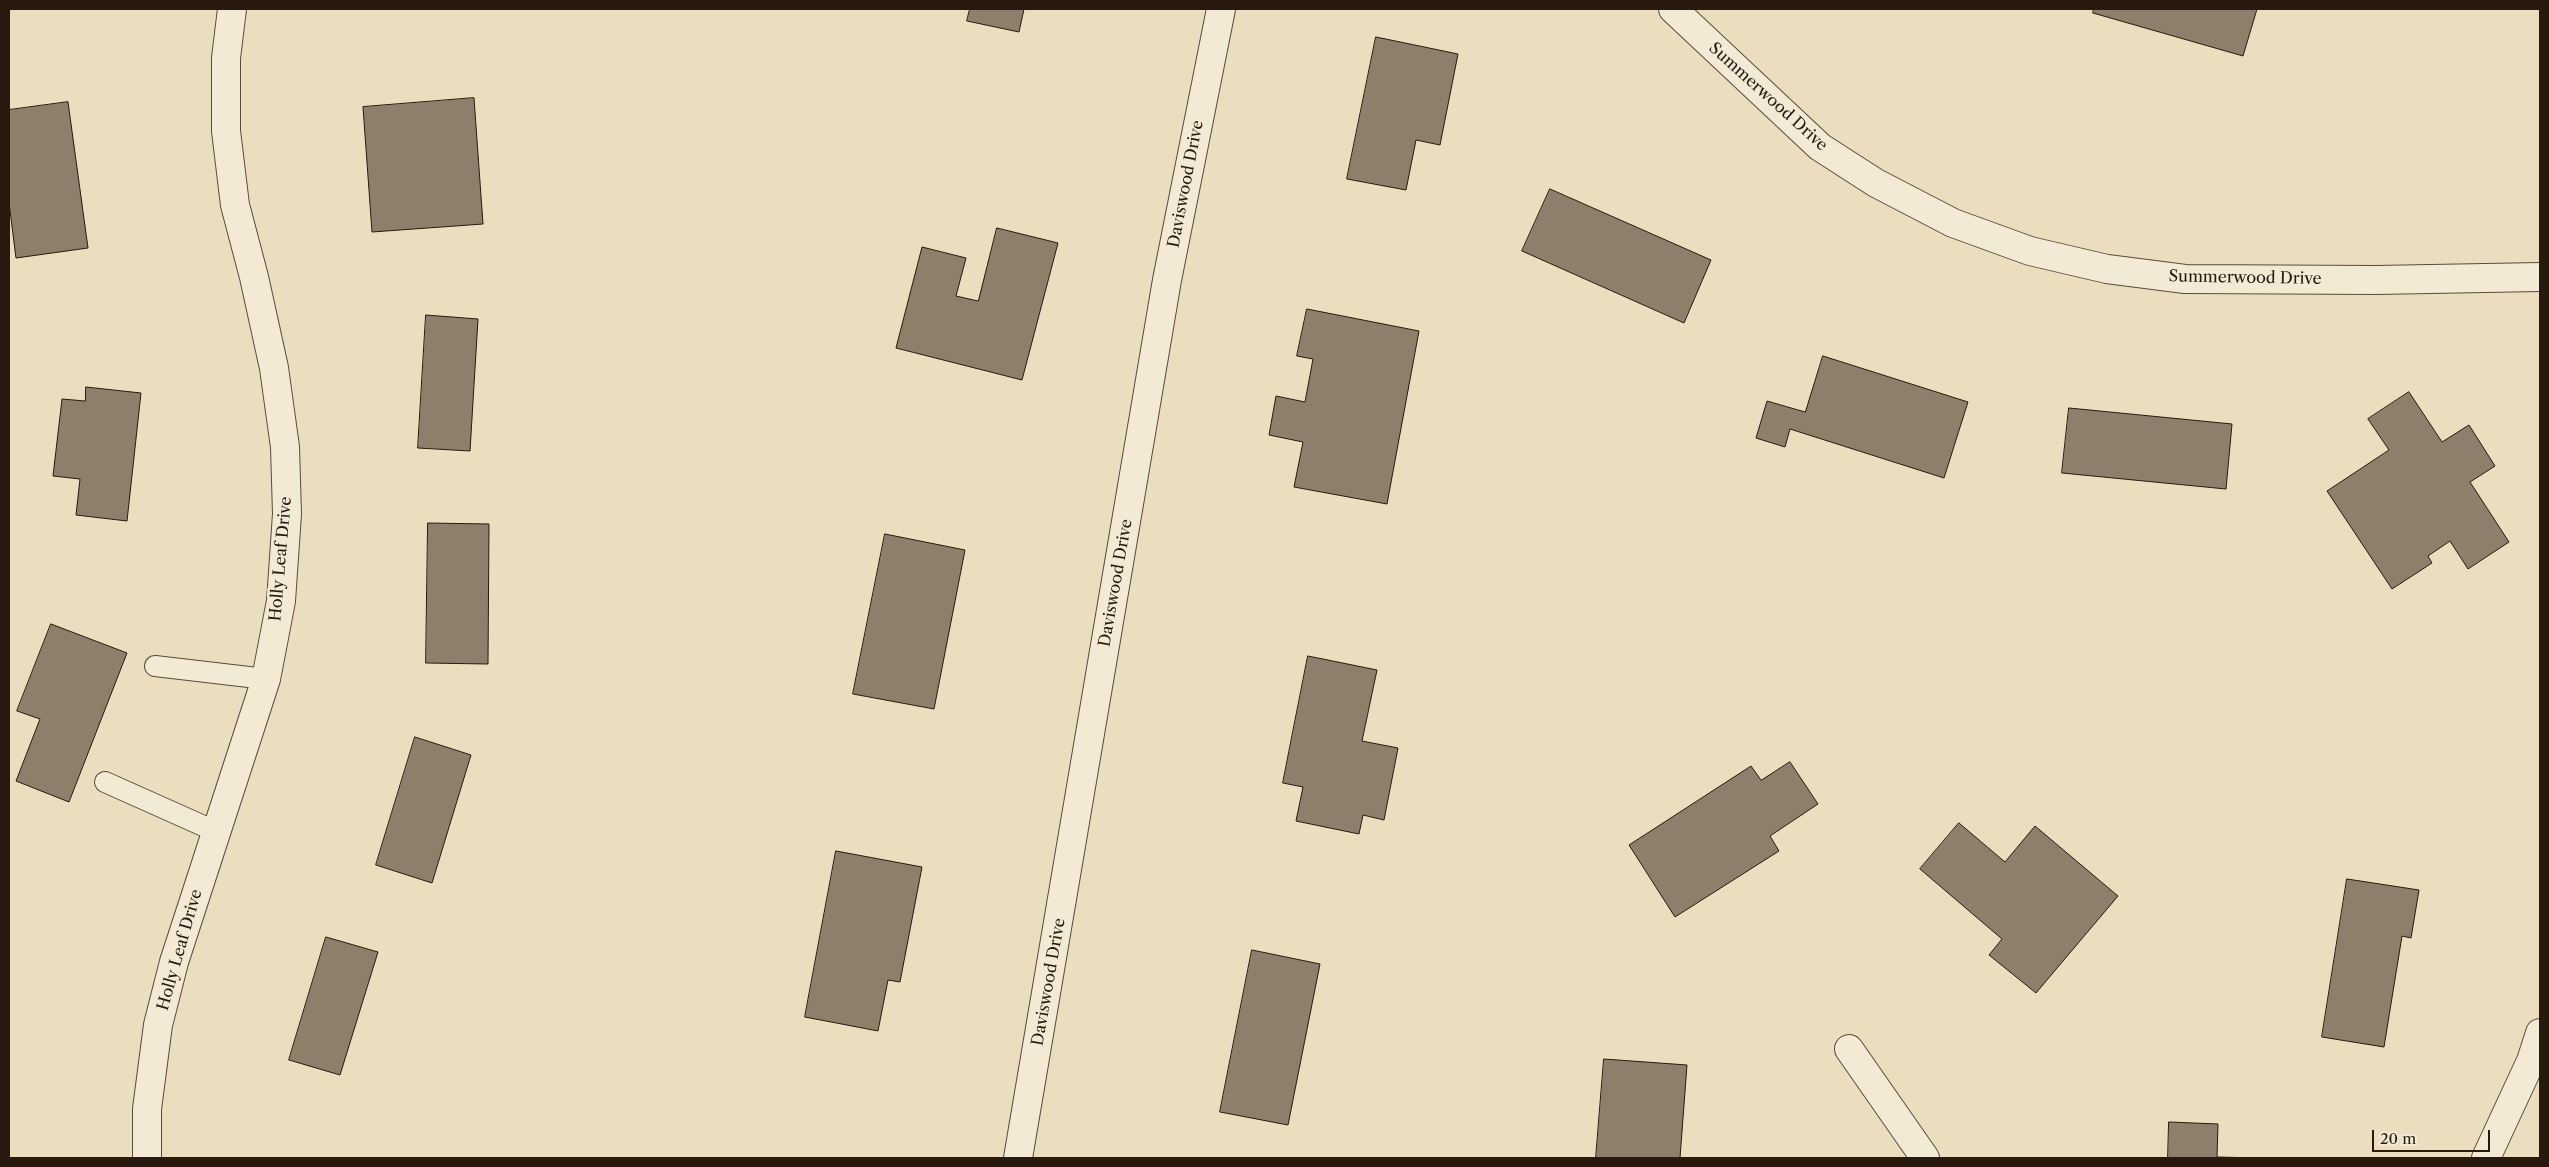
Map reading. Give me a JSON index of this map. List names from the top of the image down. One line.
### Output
{"streets":{"street":["Summerwood Drive","Daviswood Drive","Holly Leaf Drive"]},"scale_bar":"20 m"}
